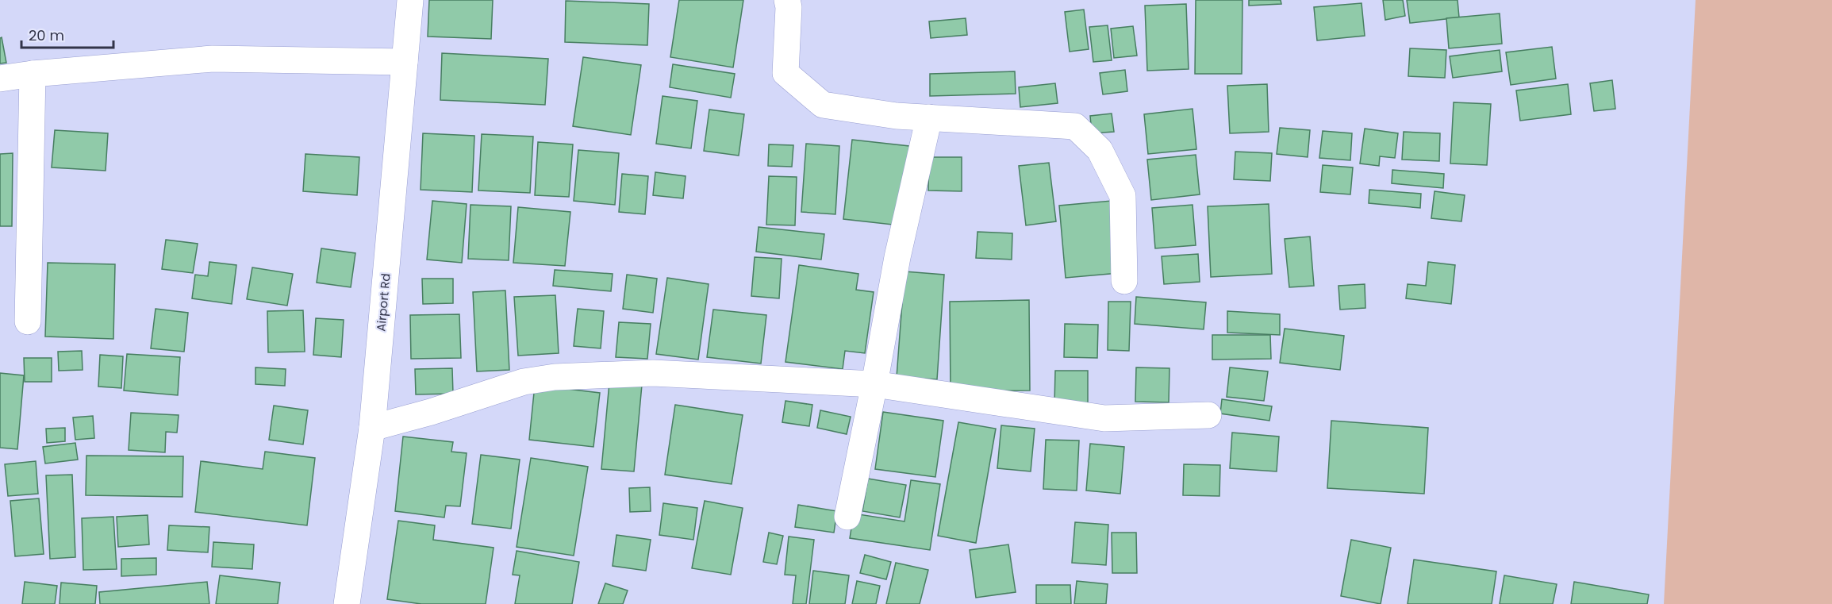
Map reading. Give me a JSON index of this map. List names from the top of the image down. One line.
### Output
{"streets":{"street":["Airport Rd"]},"scale_bar":"20 m"}
